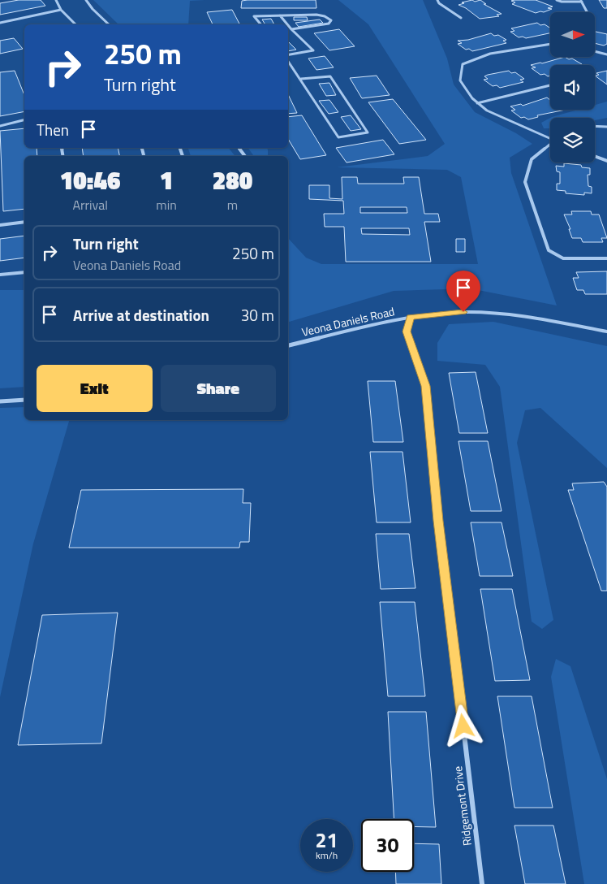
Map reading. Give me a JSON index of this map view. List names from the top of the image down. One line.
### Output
{"streets":{"street":["Veona Daniels Road","Ridgemont Drive"]},"crossings":[["Veona Daniels Road","Ridgemont Drive"]],"north":"right","page":{"turn":["250 m","Turn right"],"then":"Then","eta":["10:46","Arrival","1","min","280","m"],"list":[{"name":"Turn right","note":"Veona Daniels Road","value":"250 m"},{"name":"Arrive at destination","value":"30 m"}],"buttons":["Exit","Share"],"speed":"21 km/h","limit":"30"}}
